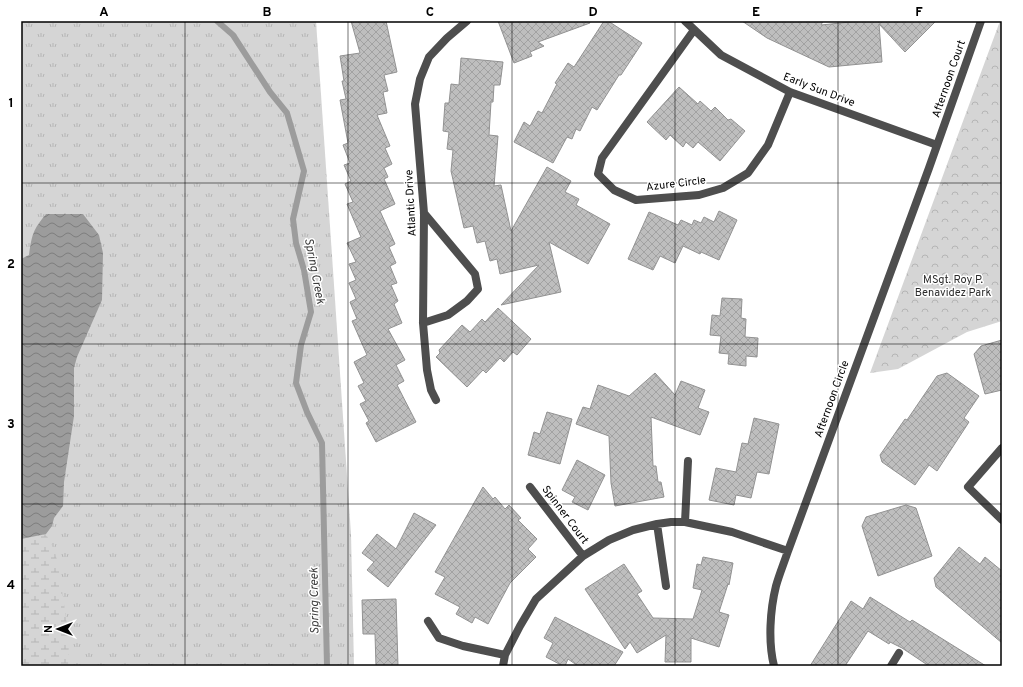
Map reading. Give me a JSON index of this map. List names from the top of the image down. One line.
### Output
{"streets":{"street":["Afternoon Court","Early Sun Drive","Azure Circle","Atlantic Drive","Afternoon Circle","Spinner Court"]},"crossings":[["Afternoon Court","Early Sun Drive"],["Afternoon Court","Afternoon Circle"],["Early Sun Drive","Azure Circle"],["Early Sun Drive","Afternoon Circle"]],"water":["Spring Creek"],"parks":["MSgt. Roy P. Benavidez Park"],"north":"left","grid":{"columns":["A","B","C","D","E","F"],"rows":["1","2","3","4"]}}
